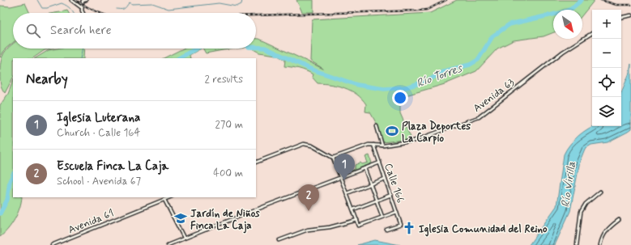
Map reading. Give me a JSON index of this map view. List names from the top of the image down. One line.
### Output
{"streets":{"street":["Avenida 63","Calle 166","Avenida 61"]},"crossings":[["Avenida 63","Calle 166"]],"water":["Río Torres","Río Virilla"],"places":{"sports":["Plaza Deportes La Carpio"],"school or university":["Jardín de Niños Finca La Caja"],"church":["Iglesia Comunidad del Reino"]},"north":"bottom right","page":{"map_buttons":["+","−"],"search":"Search here","heading":["Nearby","2 results"],"list":[{"mark":"1","name":"Iglesia Luterana","note":"Church · Calle 164","value":"270 m"},{"mark":"2","name":"Escuela Finca La Caja","note":"School · Avenida 67","value":"400 m"}],"pins":["1","2"]}}
